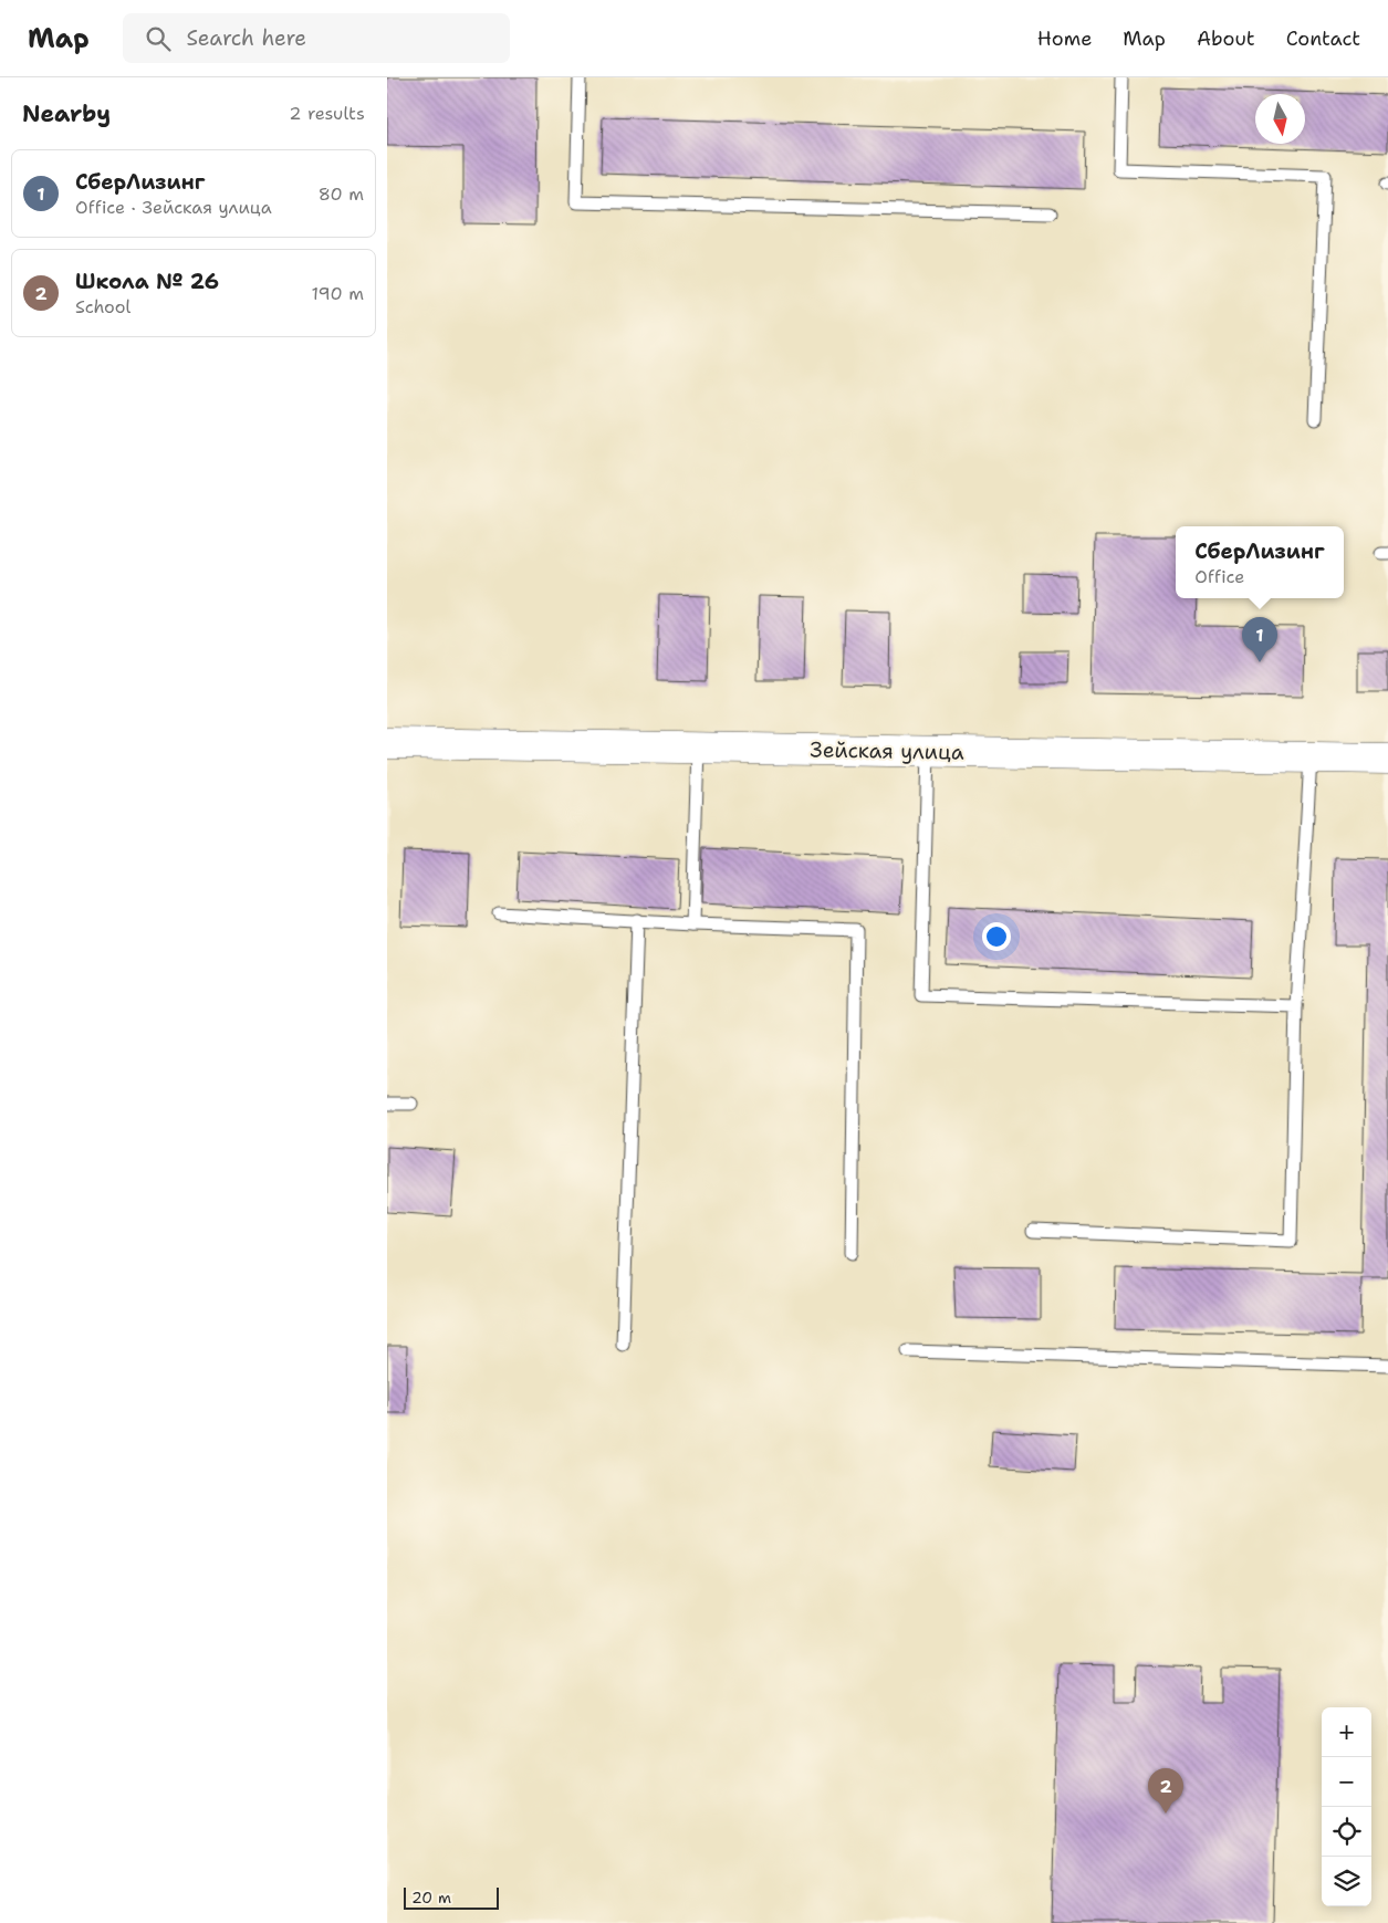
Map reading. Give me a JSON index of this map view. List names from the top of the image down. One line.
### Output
{"streets":{"street":["Зейская улица"]},"scale_bar":"20 m","north":"bottom","page":{"header":"Map","search":"Search here","nav":["Home","Map","About","Contact"],"heading":["Nearby","2 results"],"list":[{"mark":"1","name":"СберЛизинг","note":"Office · Зейская улица","value":"80 m"},{"mark":"2","name":"Школа № 26","note":"School","value":"190 m"}],"popup":["СберЛизинг","Office"],"pins":["1","2"],"map_buttons":["+","−"],"scale":"20 m"}}
